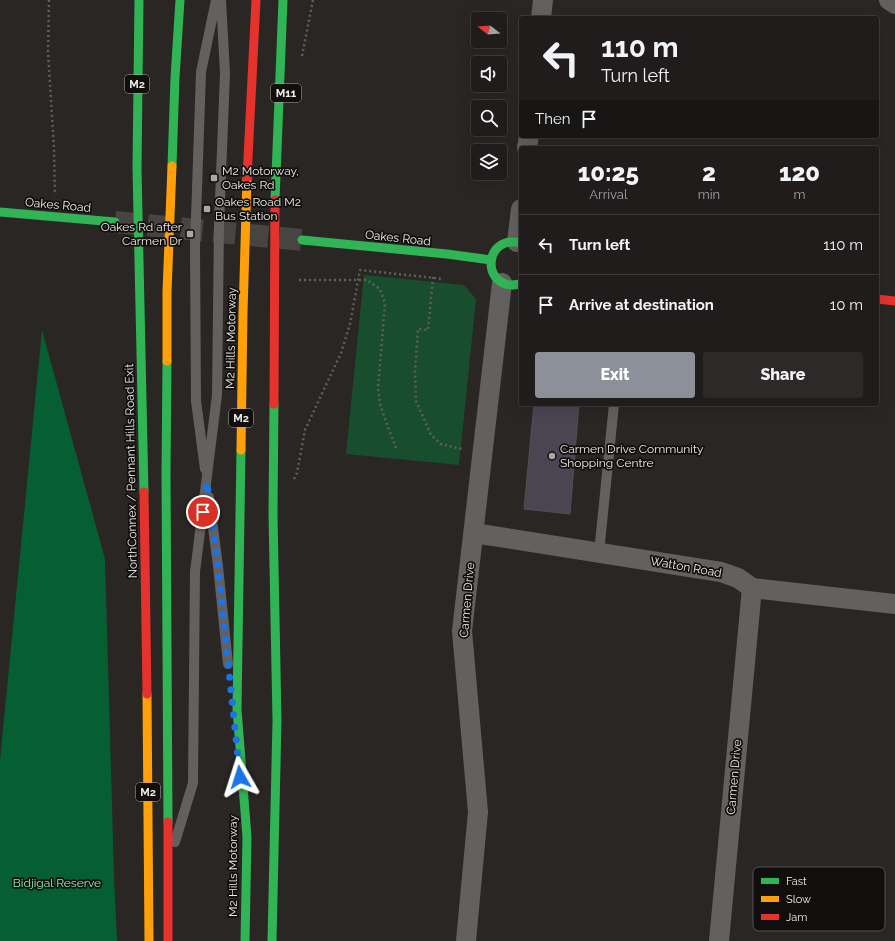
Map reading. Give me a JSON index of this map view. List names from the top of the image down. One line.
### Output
{"streets":{"main road":["M2","M11","Oakes Road","M2 Hills Motorway","NorthConnex / Pennant Hills Road Exit"],"street":["Watton Road","Carmen Drive"]},"crossings":[["M2","M2 Hills Motorway"],["Watton Road","Carmen Drive"]],"parks":["Bidjigal Reserve"],"places":{"transit":["M2 Motorway, Oakes Rd","Oakes Road M2 Bus Station","Oakes Rd after Carmen Dr"],"other":["Carmen Drive Community Shopping Centre"]},"legend":["Fast","Slow","Jam"],"north":"left","page":{"turn":["110 m","Turn left"],"then":"Then","eta":["10:25","Arrival","2","min","120","m"],"list":[{"name":"Turn left","value":"110 m"},{"name":"Arrive at destination","value":"10 m"}],"buttons":["Exit","Share"]}}
